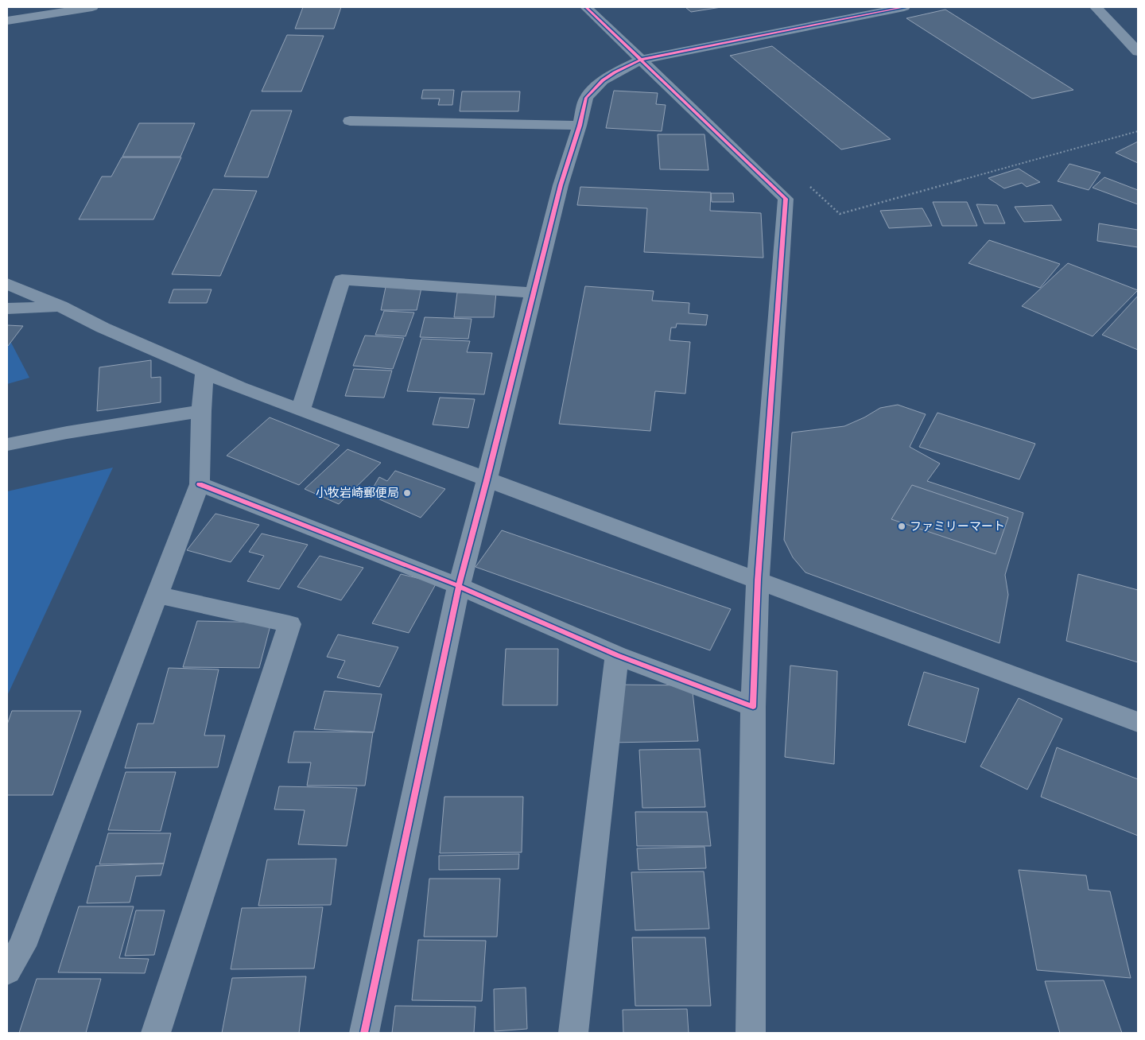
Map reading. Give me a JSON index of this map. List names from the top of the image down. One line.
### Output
{"places":["小牧岩崎郵便局","ファミリーマート"]}
